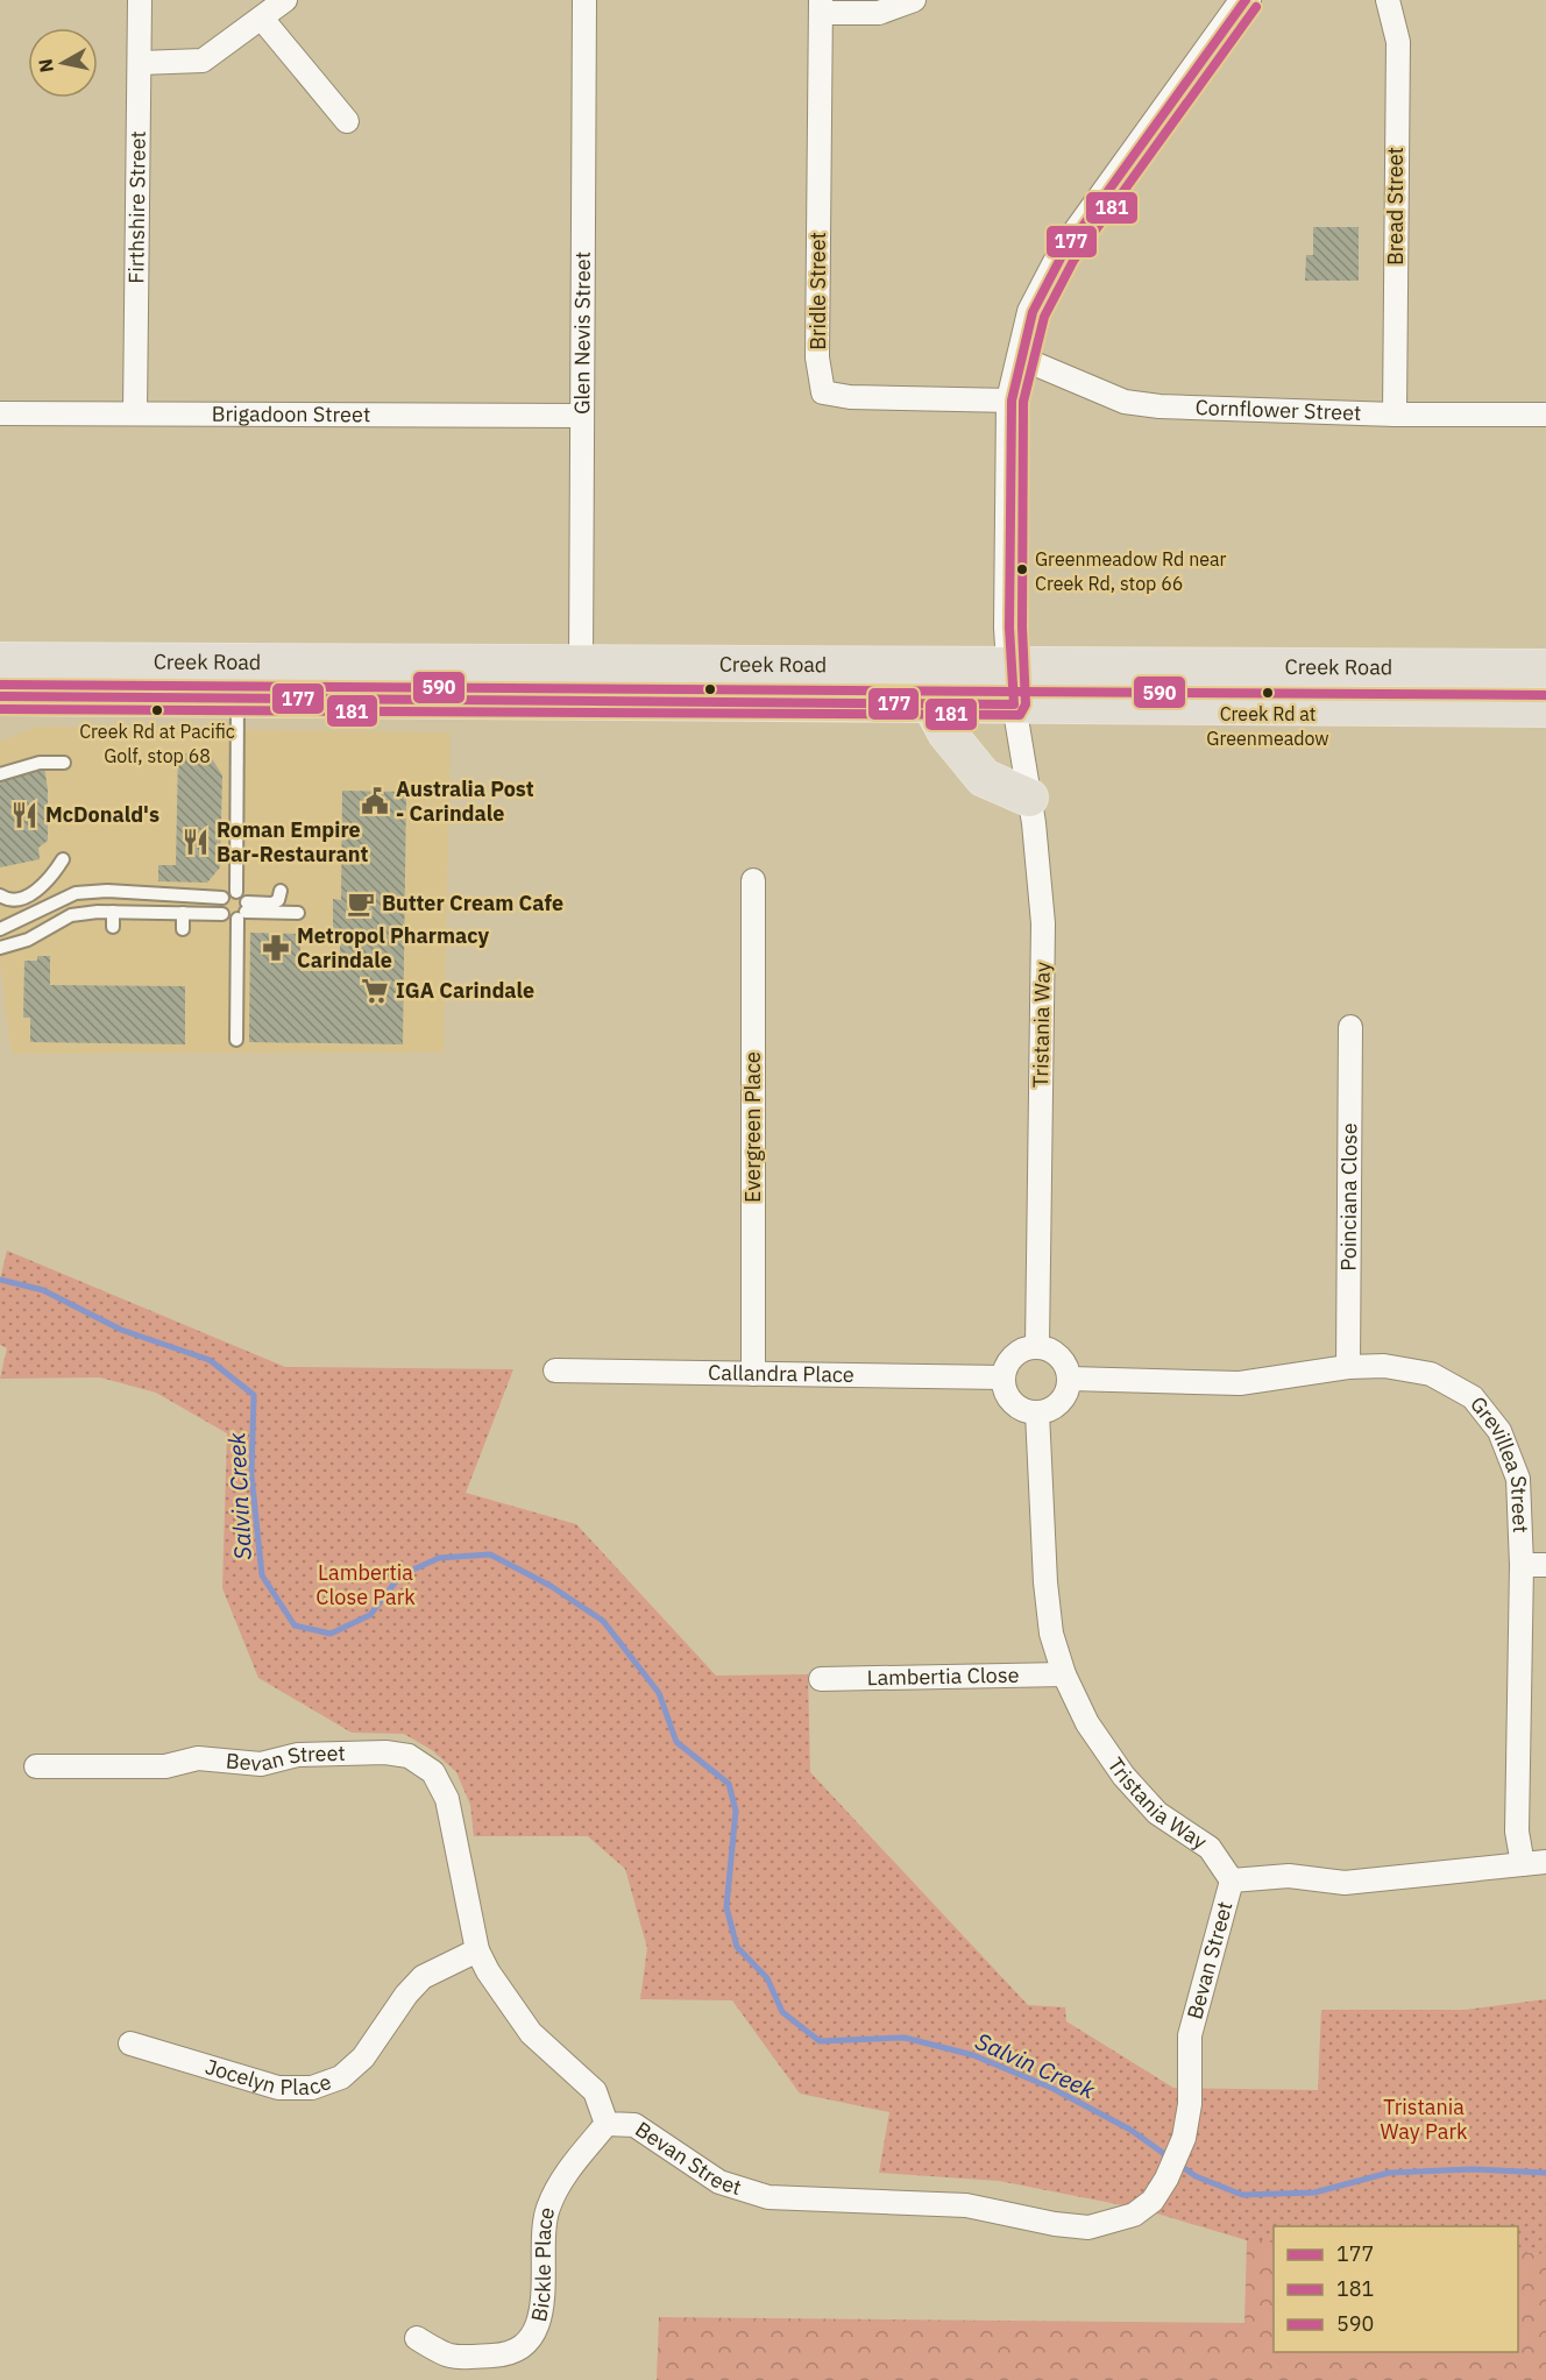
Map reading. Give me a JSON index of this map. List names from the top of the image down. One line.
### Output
{"streets":{"main road":["Creek Road"],"street":["Firthshire Street","Bread Street","Bridle Street","Glen Nevis Street","Cornflower Street","Brigadoon Street","Tristania Way","Evergreen Place","Poinciana Close","Callandra Place","Grevillea Street","Lambertia Close","Bevan Street","Jocelyn Place","Bickle Place"]},"crossings":[["Firthshire Street","Brigadoon Street"],["Bread Street","Cornflower Street"],["Glen Nevis Street","Brigadoon Street"],["Glen Nevis Street","Creek Road"],["Creek Road","Tristania Way"],["Tristania Way","Callandra Place"],["Tristania Way","Grevillea Street"],["Tristania Way","Lambertia Close"],["Tristania Way","Bevan Street"],["Evergreen Place","Callandra Place"],["Poinciana Close","Grevillea Street"],["Callandra Place","Grevillea Street"],["Bevan Street","Jocelyn Place"],["Bevan Street","Bickle Place"]],"water":["Salvin Creek"],"parks":["Lambertia Close Park","Tristania Way Park"],"places":{"other":["Greenmeadow Rd near Creek Rd, stop 66","Creek Rd at Greenmeadow","Creek Rd at Pacific Golf, stop 68"],"public building":["Australia Post - Carindale"],"restaurant":["McDonald's","Roman Empire Bar-Restaurant"],"cafe":["Butter Cream Cafe"],"pharmacy":["Metropol Pharmacy Carindale"],"supermarket":["IGA Carindale"]},"lines":["transit line 177","transit line 181","transit line 590"],"legend":["177","181","590"],"north":"left"}
